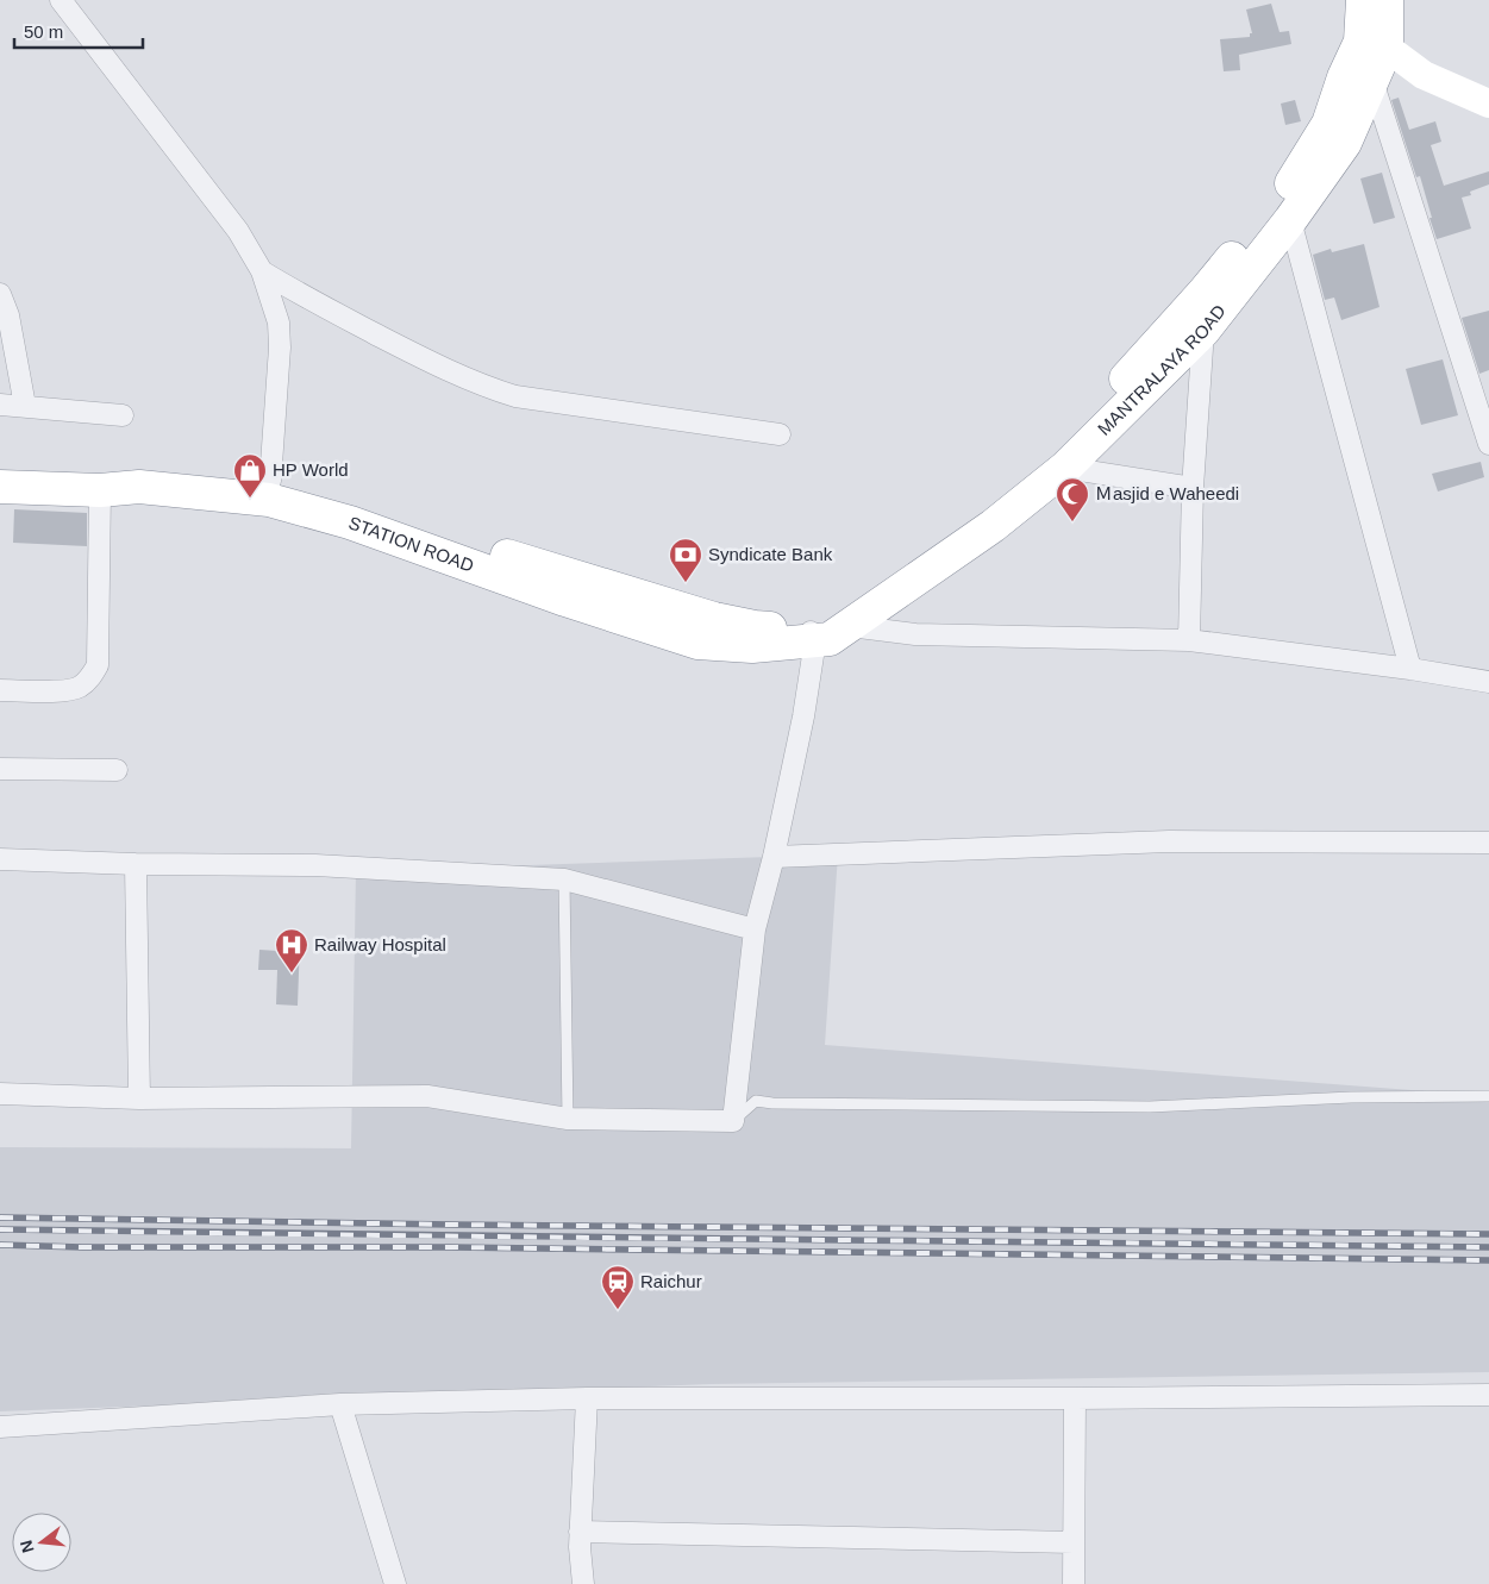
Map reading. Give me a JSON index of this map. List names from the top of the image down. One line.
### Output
{"streets":{"highway":["MANTRALAYA ROAD","STATION ROAD"]},"crossings":[["MANTRALAYA ROAD","STATION ROAD"]],"places":{"shop":["HP World"],"mosque":["Ｍasjid e Waheedi"],"bank":["Syndicate Bank"],"hospital":["Railway Hospital"],"station":["Raichur"]},"scale_bar":"50 m","north":"left"}
